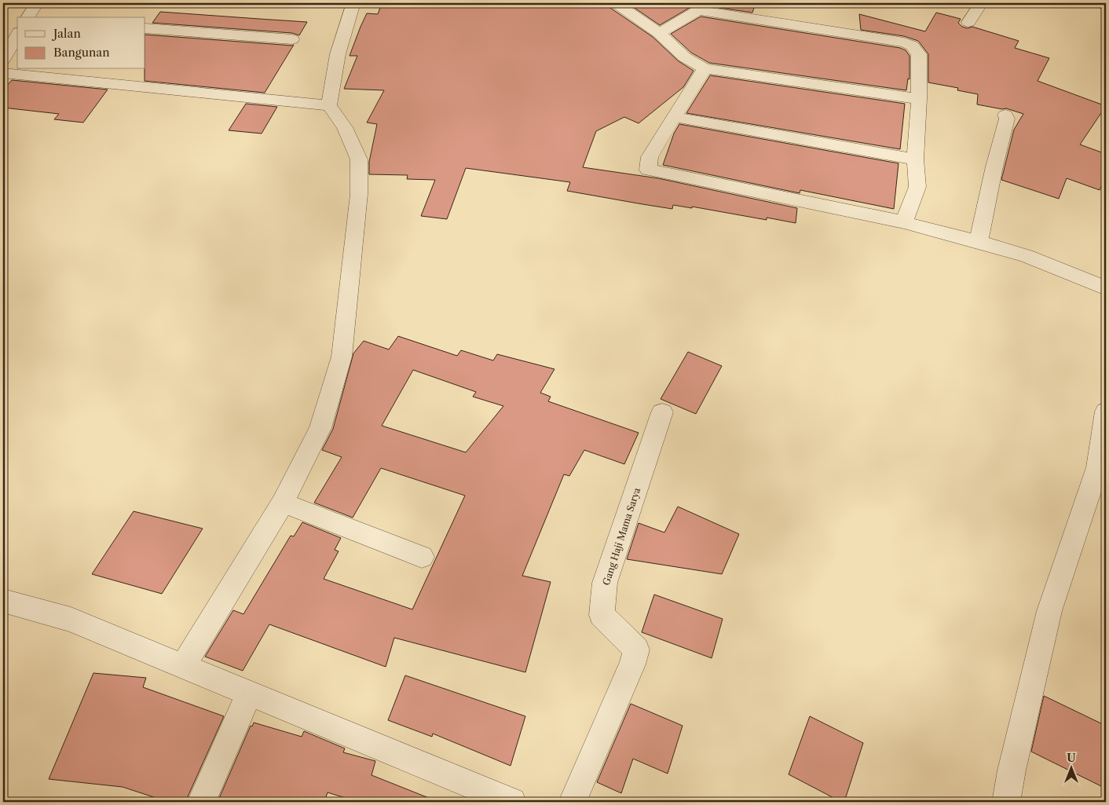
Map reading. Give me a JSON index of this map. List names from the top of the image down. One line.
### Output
{"streets":{"street":["Gang Haji Mama Sarya"]},"legend":["Jalan","Bangunan"],"north":"top"}
